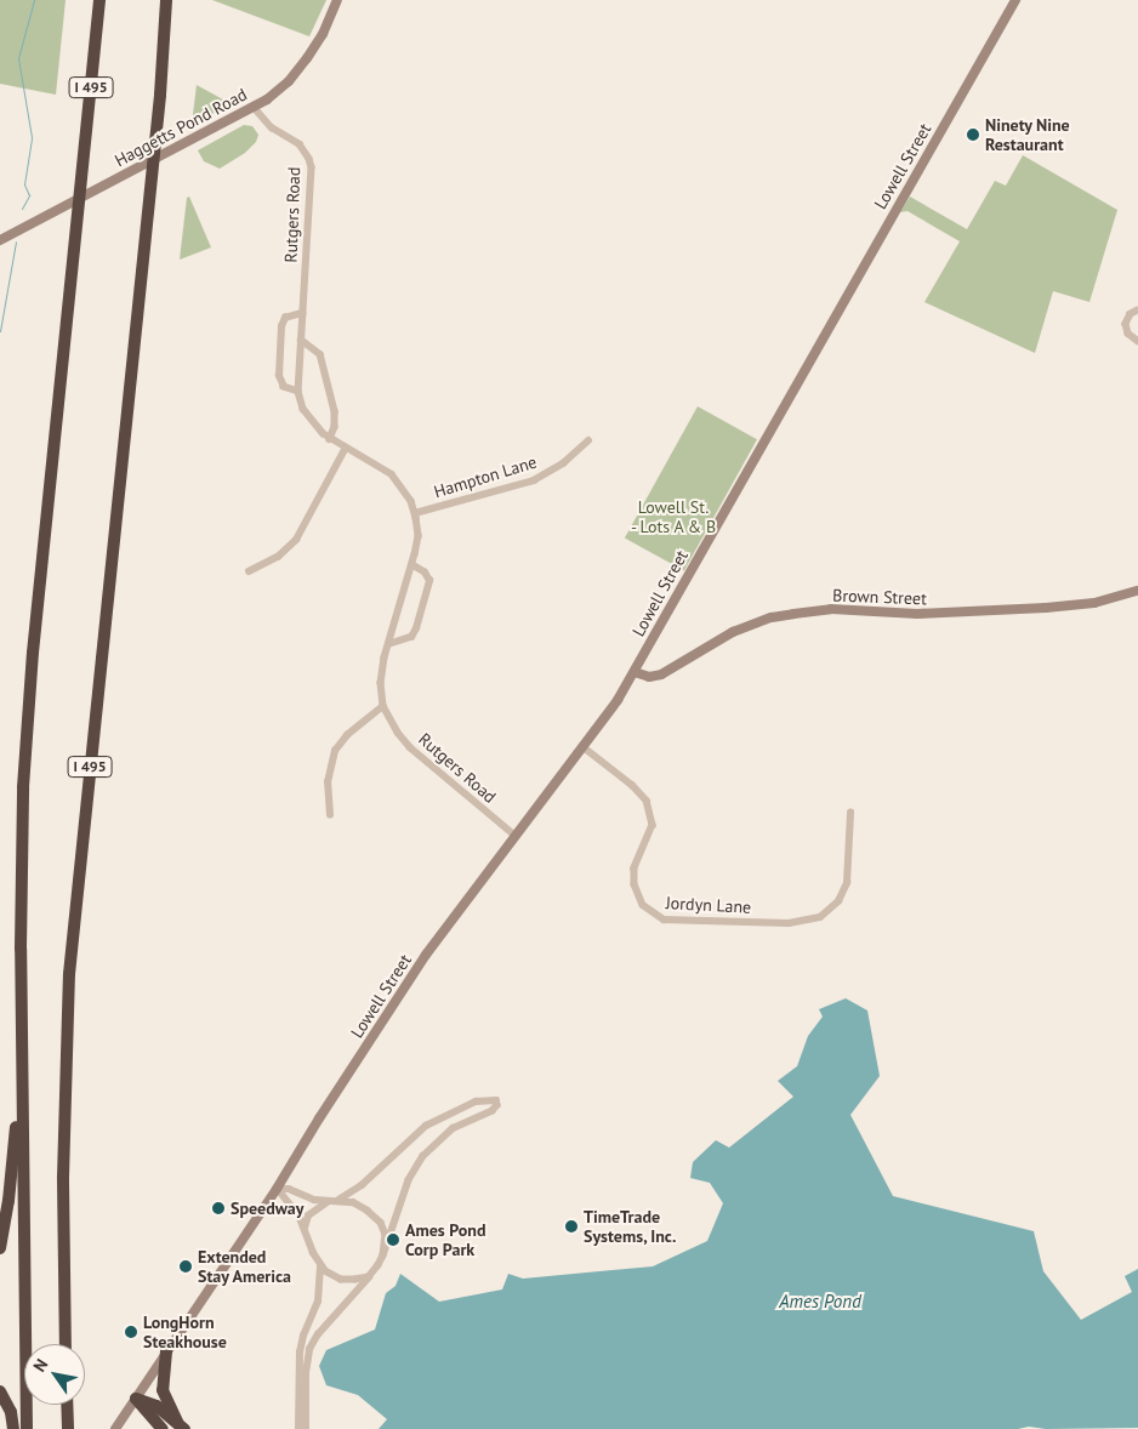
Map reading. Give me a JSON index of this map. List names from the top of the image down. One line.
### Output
{"streets":{"highway":["I 495"],"main road":["Haggetts Pond Road","Lowell Street","Brown Street"],"street":["Rutgers Road","Hampton Lane","Jordyn Lane"]},"crossings":[["Haggetts Pond Road","Rutgers Road"],["Lowell Street","Rutgers Road"],["Lowell Street","Brown Street"],["Lowell Street","Jordyn Lane"],["Rutgers Road","Hampton Lane"]],"water":["Ames Pond"],"parks":["Lowell St. - Lots A & B"],"places":["Ninety Nine Restaurant","Speedway","TimeTrade Systems, Inc.","Ames Pond Corp Park","Extended Stay America","LongHorn Steakhouse"],"north":"top left"}
